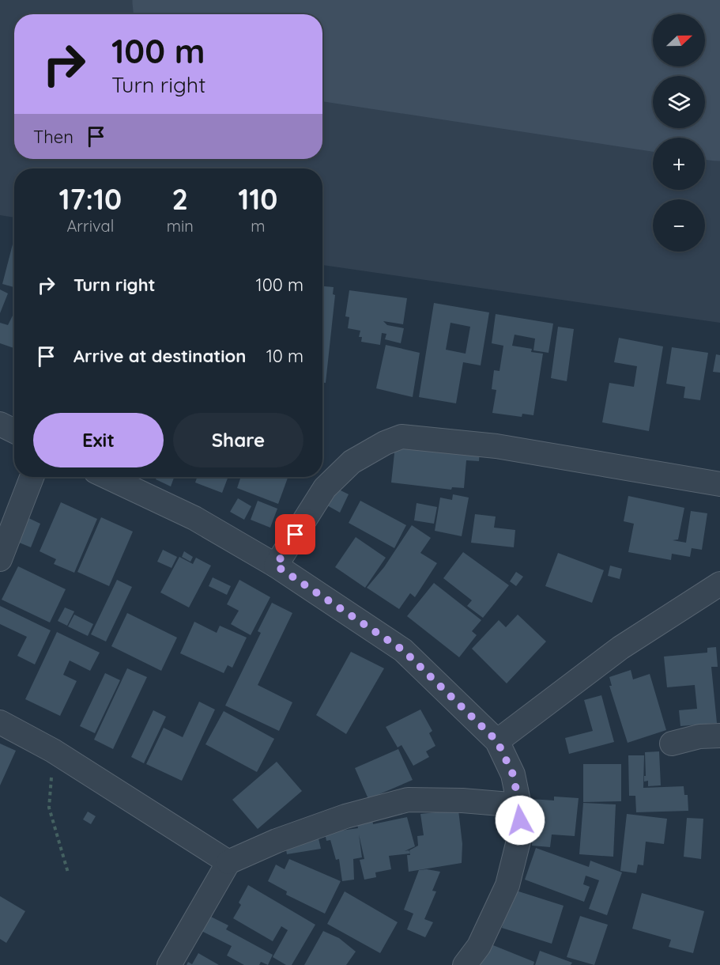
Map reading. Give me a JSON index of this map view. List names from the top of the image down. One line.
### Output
{"north":"right","page":{"map_buttons":["+","−"],"turn":["100 m","Turn right"],"then":"Then","eta":["17:10","Arrival","2","min","110","m"],"list":[{"name":"Turn right","value":"100 m"},{"name":"Arrive at destination","value":"10 m"}],"buttons":["Exit","Share"]}}
